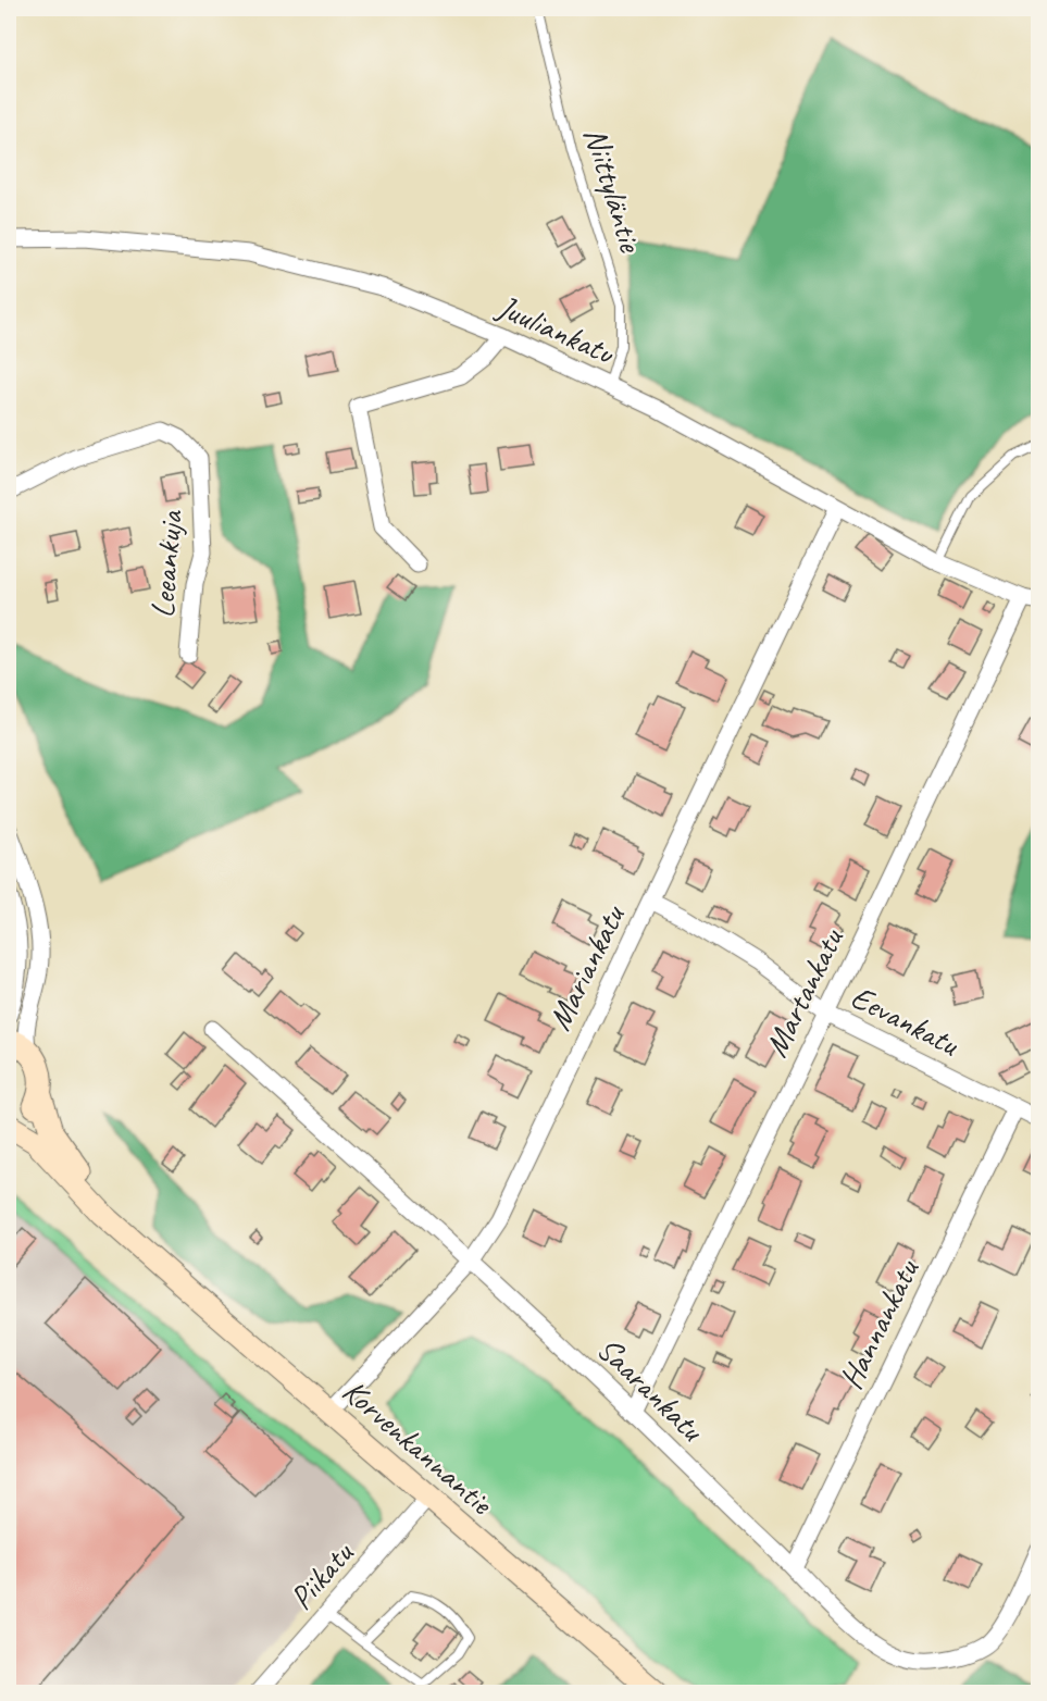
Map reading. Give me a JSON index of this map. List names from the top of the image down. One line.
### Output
{"streets":{"main road":["Korvenkannantie"],"street":["Juuliankatu","Leeankuja","Mariankatu","Martankatu","Eevankatu","Hannankatu","Saarankatu","Piikatu"],"lane":["Niittyläntie"]},"crossings":[["Niittyläntie","Juuliankatu"],["Juuliankatu","Mariankatu"],["Juuliankatu","Martankatu"],["Mariankatu","Eevankatu"],["Mariankatu","Saarankatu"],["Mariankatu","Korvenkannantie"],["Martankatu","Eevankatu"],["Martankatu","Saarankatu"],["Eevankatu","Hannankatu"],["Hannankatu","Saarankatu"],["Korvenkannantie","Piikatu"]]}
